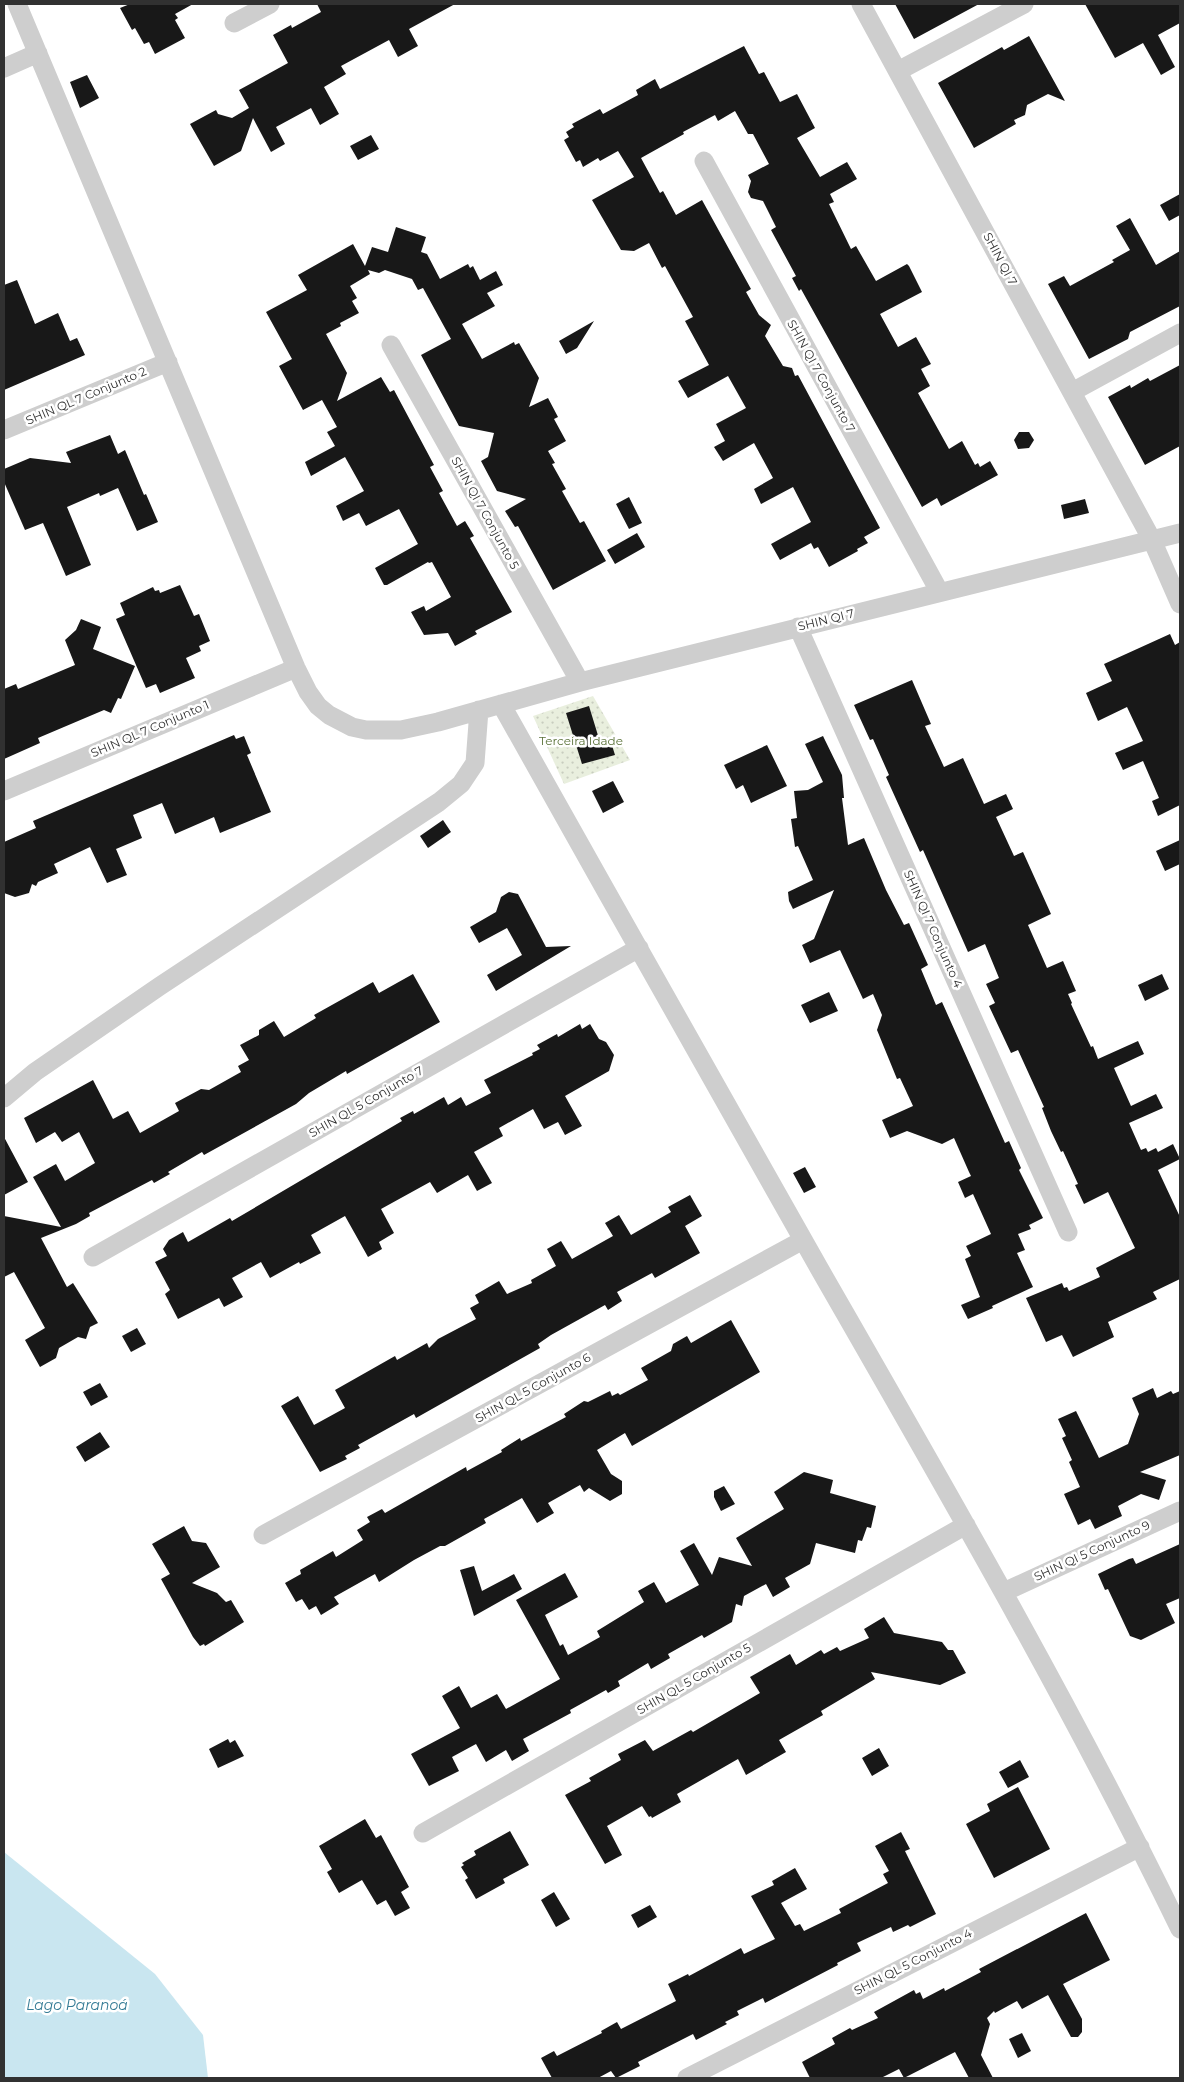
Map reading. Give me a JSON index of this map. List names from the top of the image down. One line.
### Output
{"streets":{"street":["SHIN QI 7","SHIN QI 7 Conjunto 7","SHIN QL 7 Conjunto 2","SHIN QI 7 Conjunto 5","SHIN QL 7 Conjunto 1","SHIN QI 7 Conjunto 4","SHIN QL 5 Conjunto 7","SHIN QL 5 Conjunto 6","SHIN QI 5 Conjunto 9","SHIN QL 5 Conjunto 5","SHIN QL 5 Conjunto 4"]},"crossings":[["SHIN QI 7","SHIN QI 7 Conjunto 7"],["SHIN QI 7","SHIN QL 7 Conjunto 2"],["SHIN QI 7","SHIN QI 7 Conjunto 5"],["SHIN QI 7","SHIN QL 7 Conjunto 1"],["SHIN QI 7","SHIN QI 7 Conjunto 4"]],"water":["Lago Paranoá"],"parks":["Terceira Idade"]}
